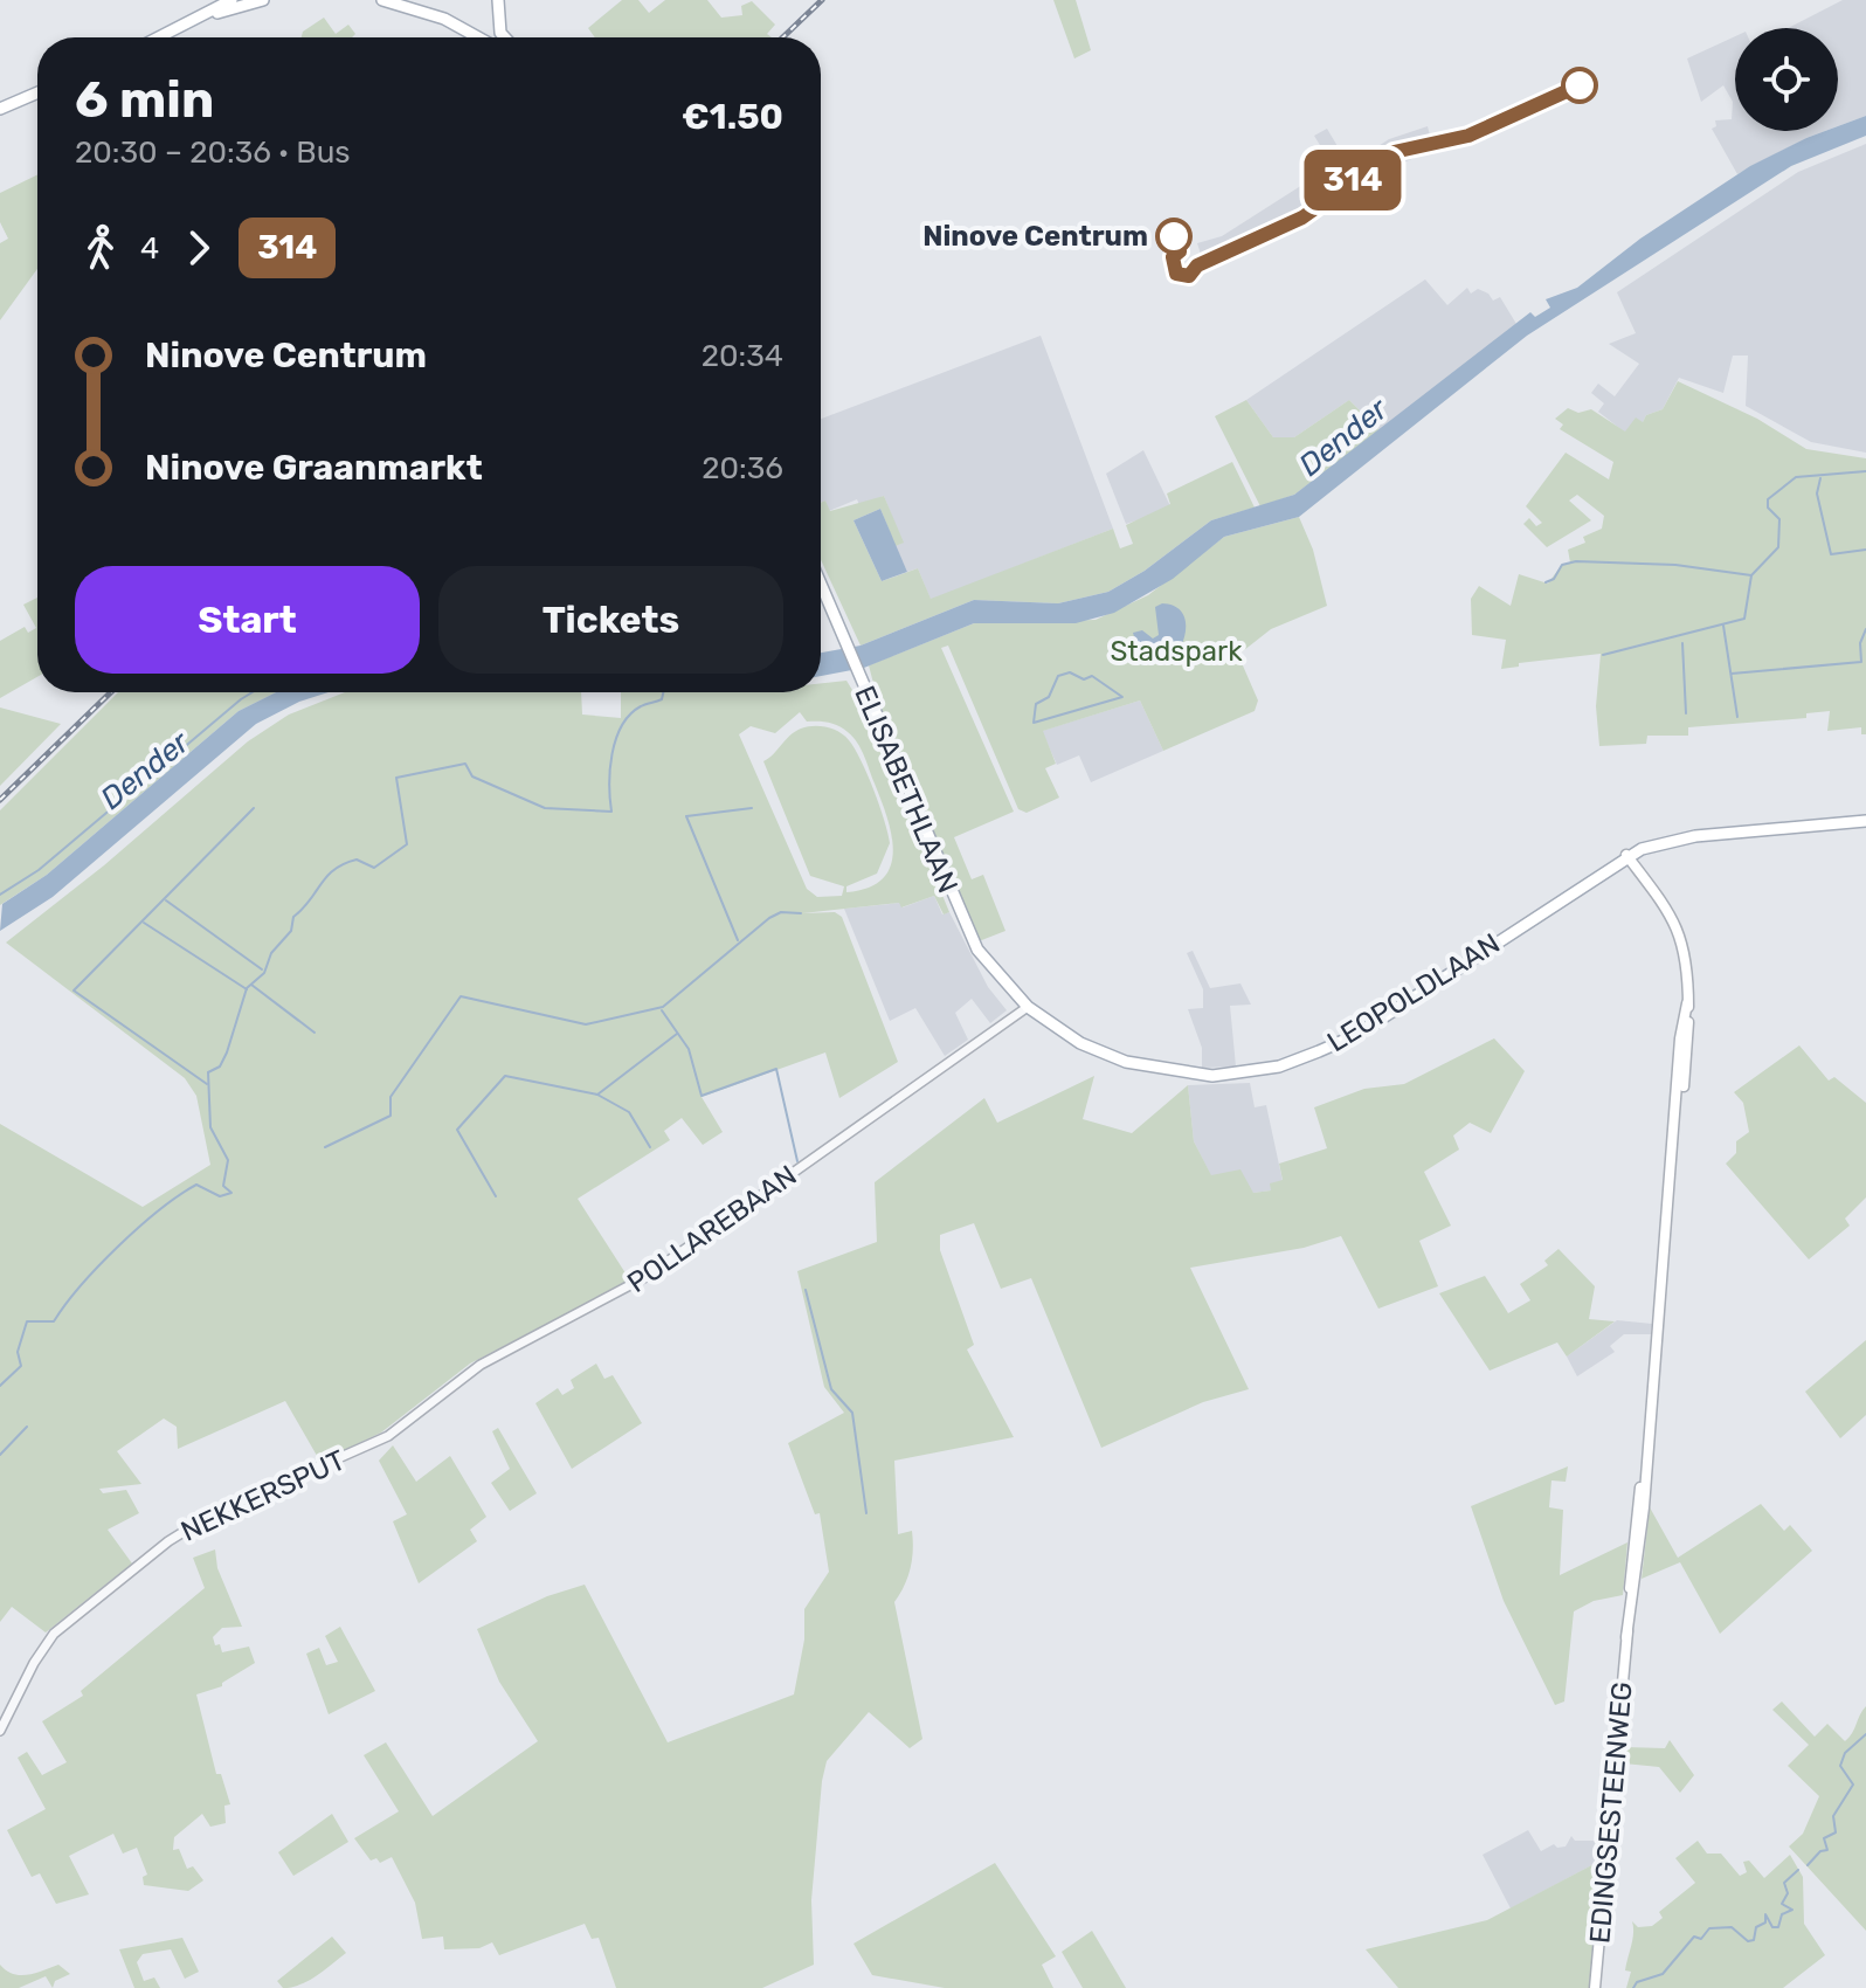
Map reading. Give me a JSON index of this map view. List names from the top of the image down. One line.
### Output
{"streets":{"main road":["ELISABETHLAAN","LEOPOLDLAAN","EDINGSESTEENWEG"],"street":["POLLAREBAAN","NEKKERSPUT"]},"crossings":[["ELISABETHLAAN","LEOPOLDLAAN"],["ELISABETHLAAN","POLLAREBAAN"],["LEOPOLDLAAN","POLLAREBAAN"],["LEOPOLDLAAN","EDINGSESTEENWEG"],["POLLAREBAAN","NEKKERSPUT"]],"water":["Dender"],"parks":["Stadspark"],"places":["Ninove Centrum"],"lines":["bus line 314"],"page":{"on_map":"314","heading":["6 min","20:30 – 20:36 · Bus","€1.50"],"legs":["4","314"],"list":[{"name":"Ninove Centrum","value":"20:34"},{"name":"Ninove Graanmarkt","value":"20:36"}],"buttons":["Start","Tickets"]}}
